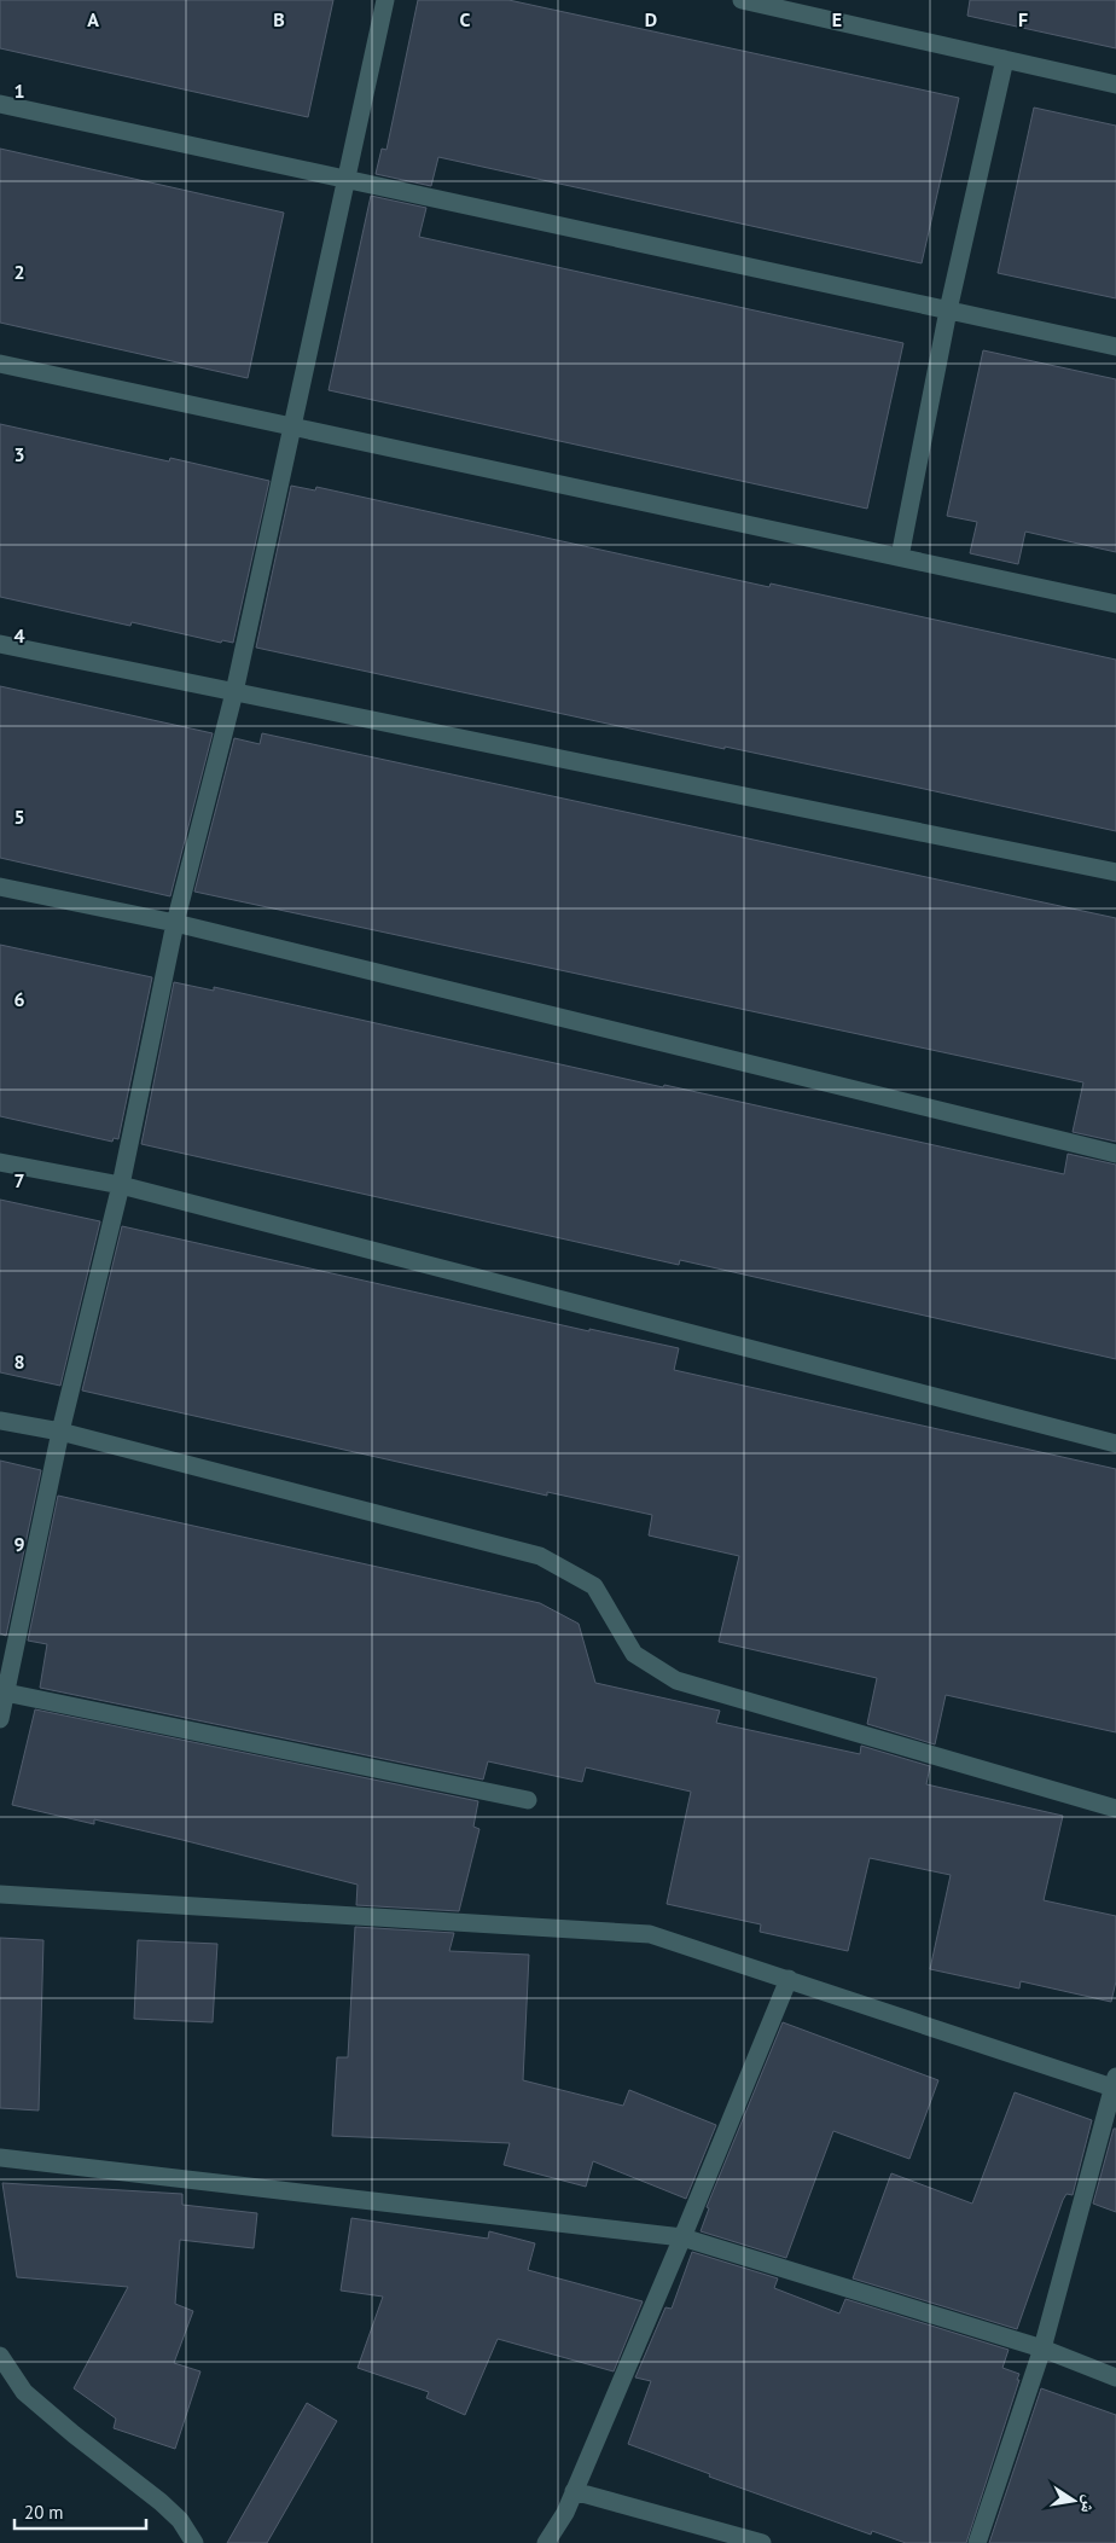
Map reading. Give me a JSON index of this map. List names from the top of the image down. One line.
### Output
{"scale_bar":"20 m","north":"right","grid":{"columns":["A","B","C","D","E","F"],"rows":["1","2","3","4","5","6","7","8","9"]}}
